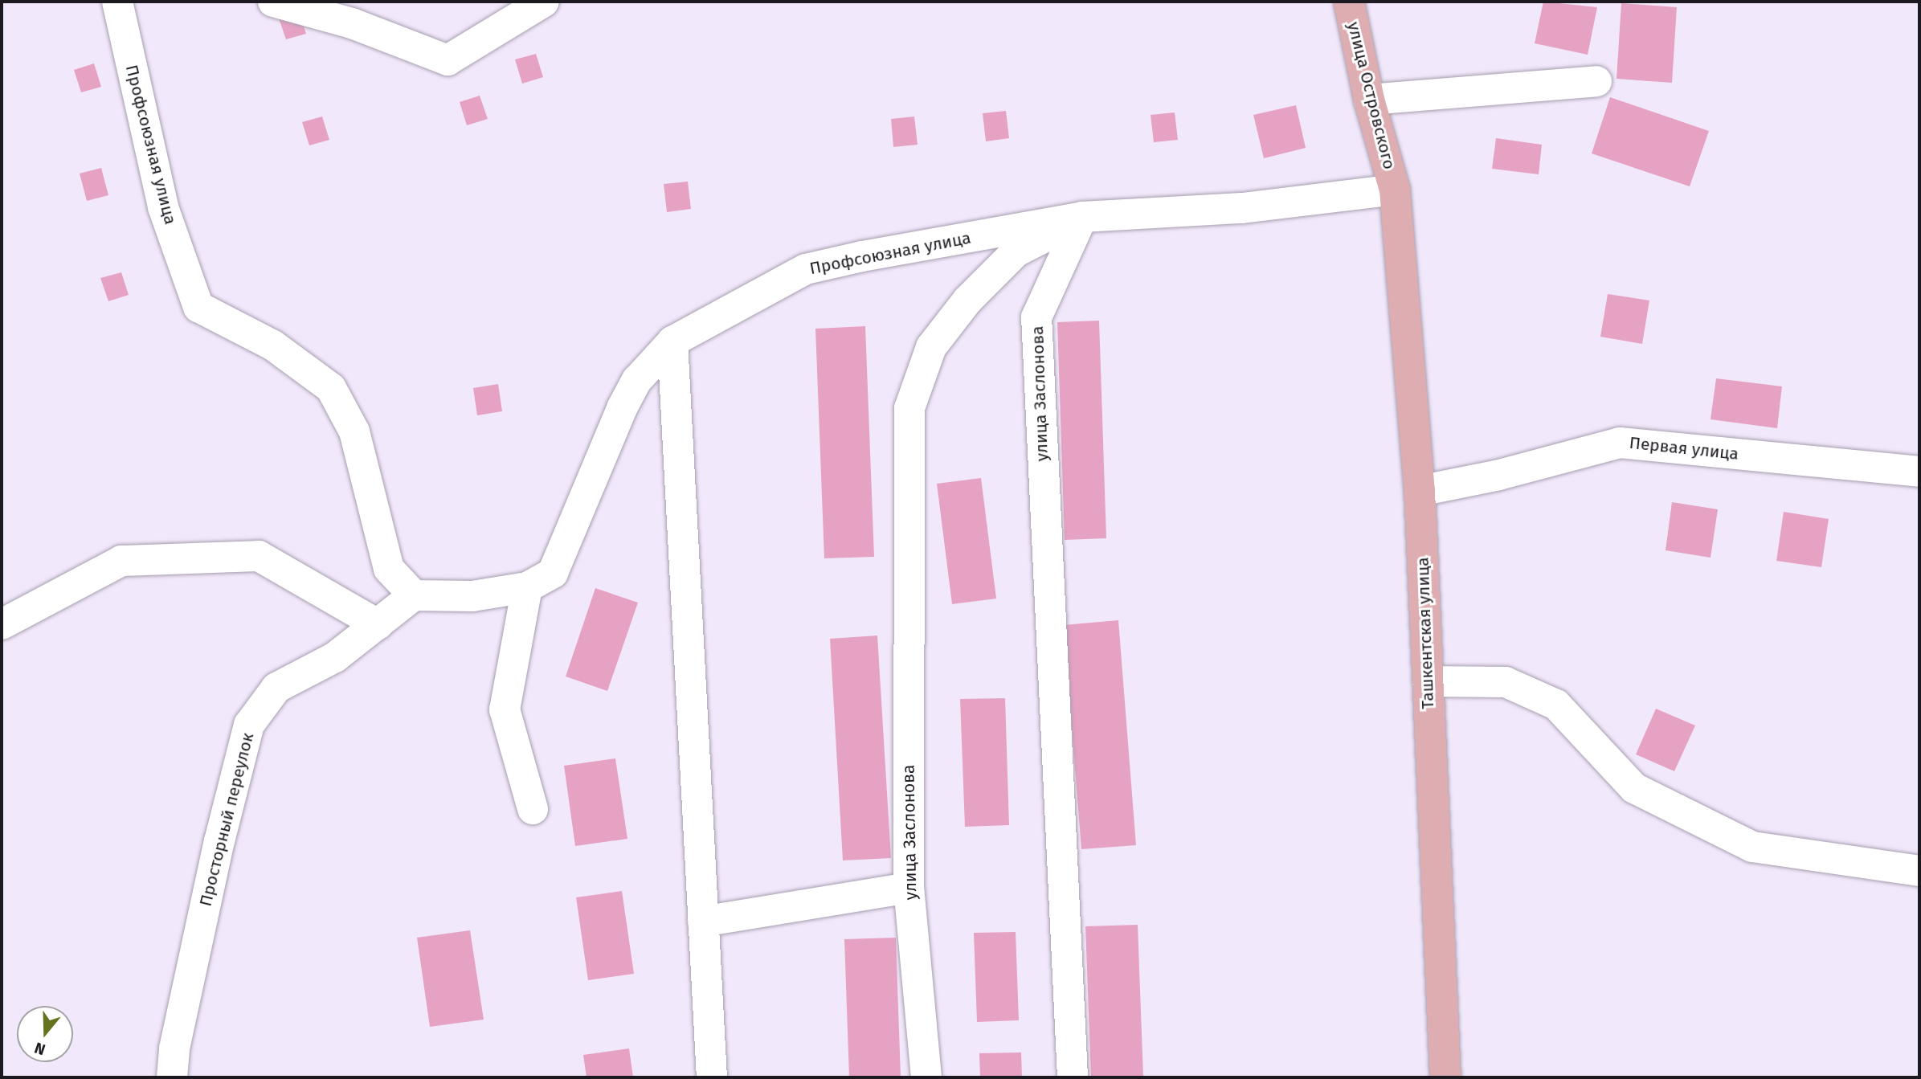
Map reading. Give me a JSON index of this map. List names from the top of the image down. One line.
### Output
{"streets":{"main road":["улица Островского","Ташкентская улица"],"street":["Профсоюзная улица","улица Заслонова","Первая улица","Просторный переулок"]},"crossings":[["улица Островского","Профсоюзная улица"],["улица Островского","Ташкентская улица"],["Профсоюзная улица","улица Заслонова"],["Профсоюзная улица","Ташкентская улица"],["Первая улица","Ташкентская улица"]],"north":"bottom"}
